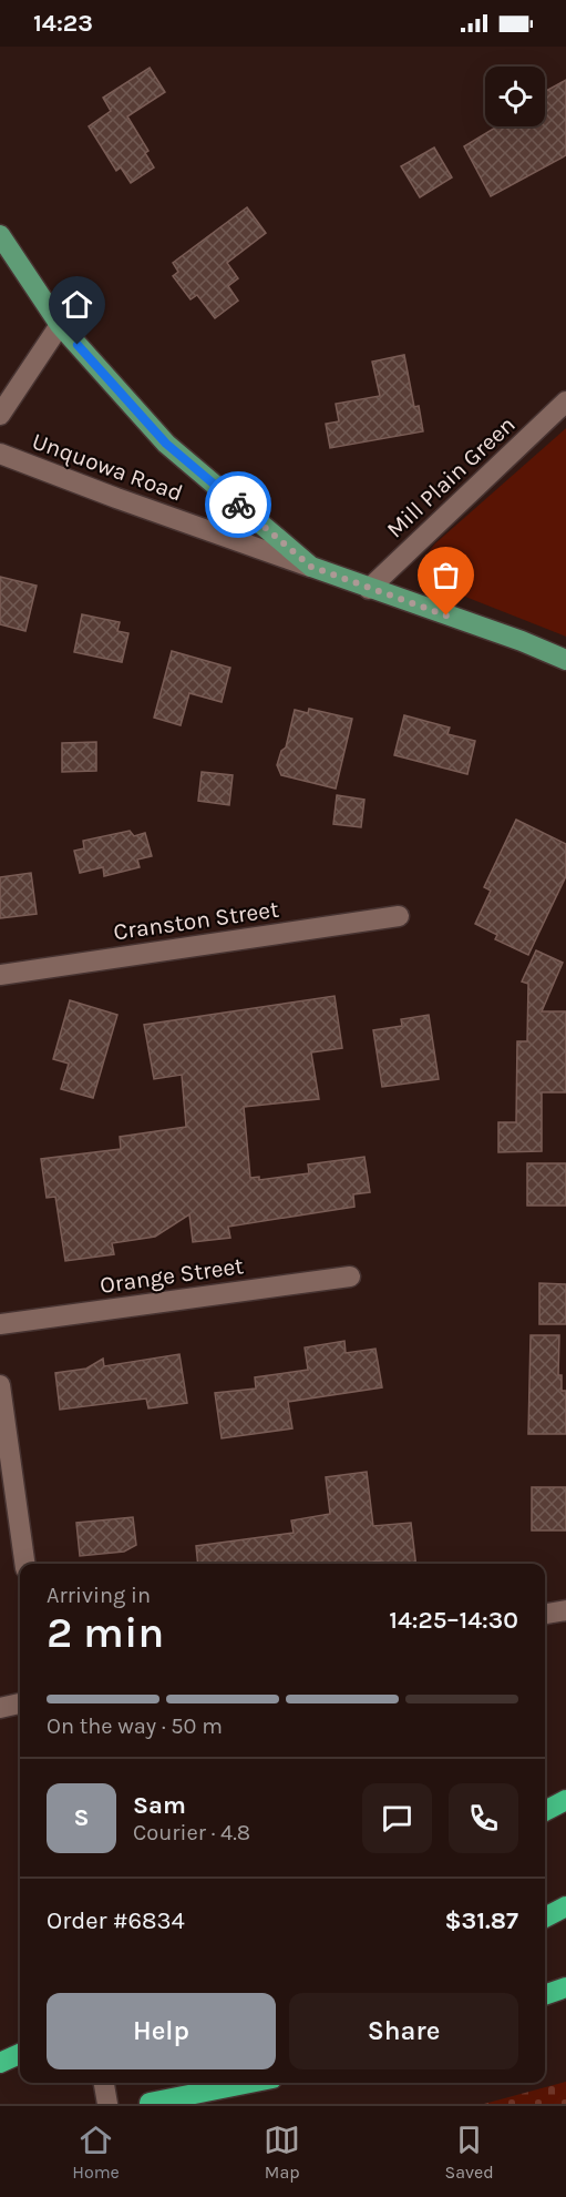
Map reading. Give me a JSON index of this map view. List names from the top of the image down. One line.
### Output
{"streets":{"street":["Unquowa Road","Mill Plain Green","Cranston Street","Orange Street"]},"page":{"status":"14:23","heading":["2 min","Arriving in","14:25–14:30"],"panel":["Sam","Courier · 4.8","Order #6834","$31.87"],"bar":"On the way · 50 m","round":"S","buttons":["Help","Share"],"tabs":["Home","Map","Saved"]}}
